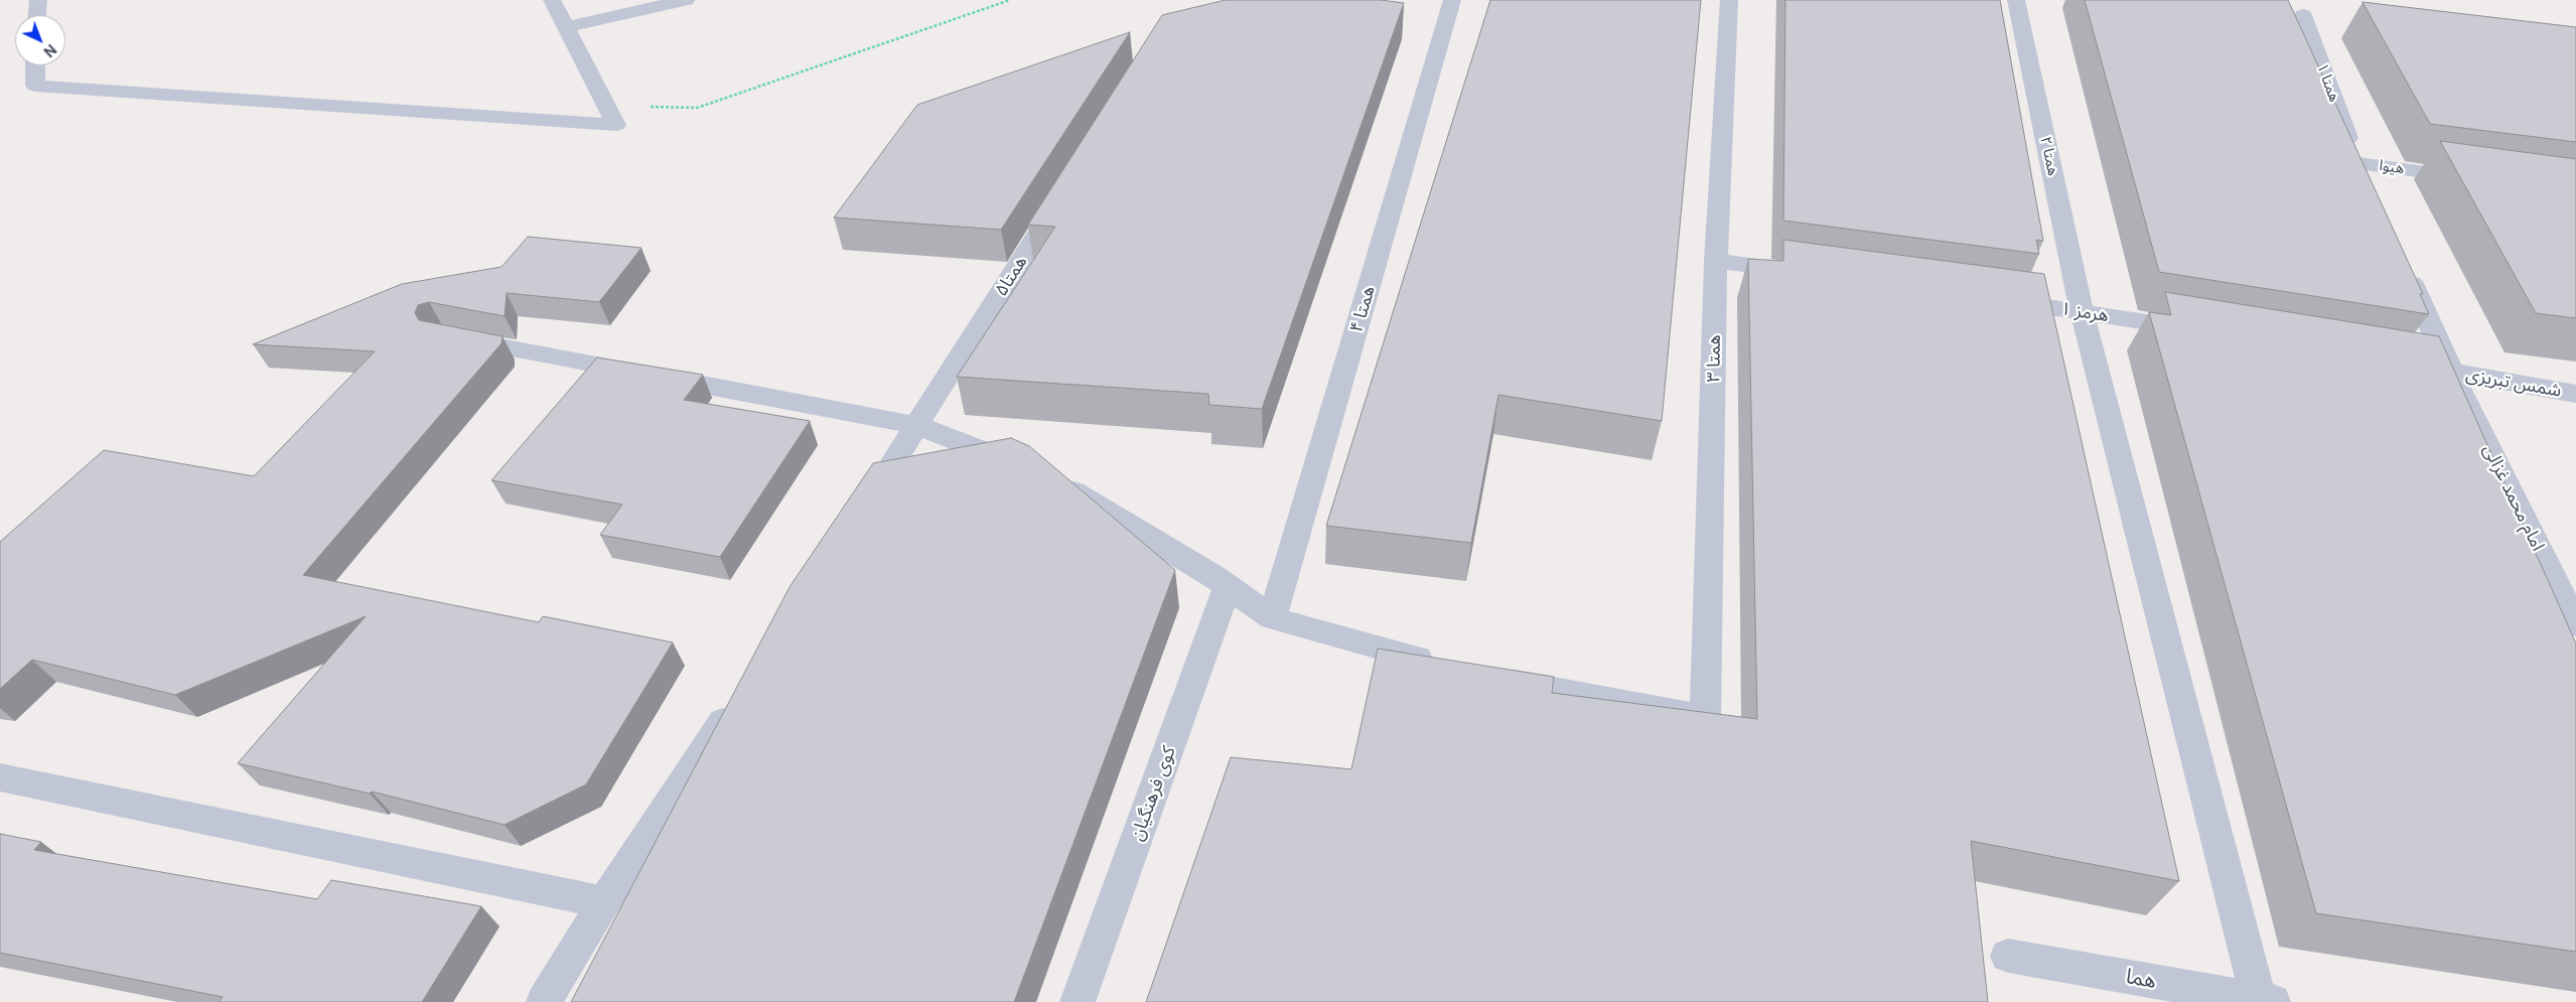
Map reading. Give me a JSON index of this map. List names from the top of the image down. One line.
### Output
{"streets":{"street":["همتا ۱","همتا ۲","هیوا","همتا۵","همتا ۴","هرمز ۱","همتا ۳","شمس تبریزی","امام محمد غزالی","کوی فرهنگیان","هما"]},"crossings":[["همتا ۱","هیوا"],["همتا ۲","هرمز ۱"],["همتا ۲","هما"],["شمس تبریزی","امام محمد غزالی"]],"north":"bottom right"}
